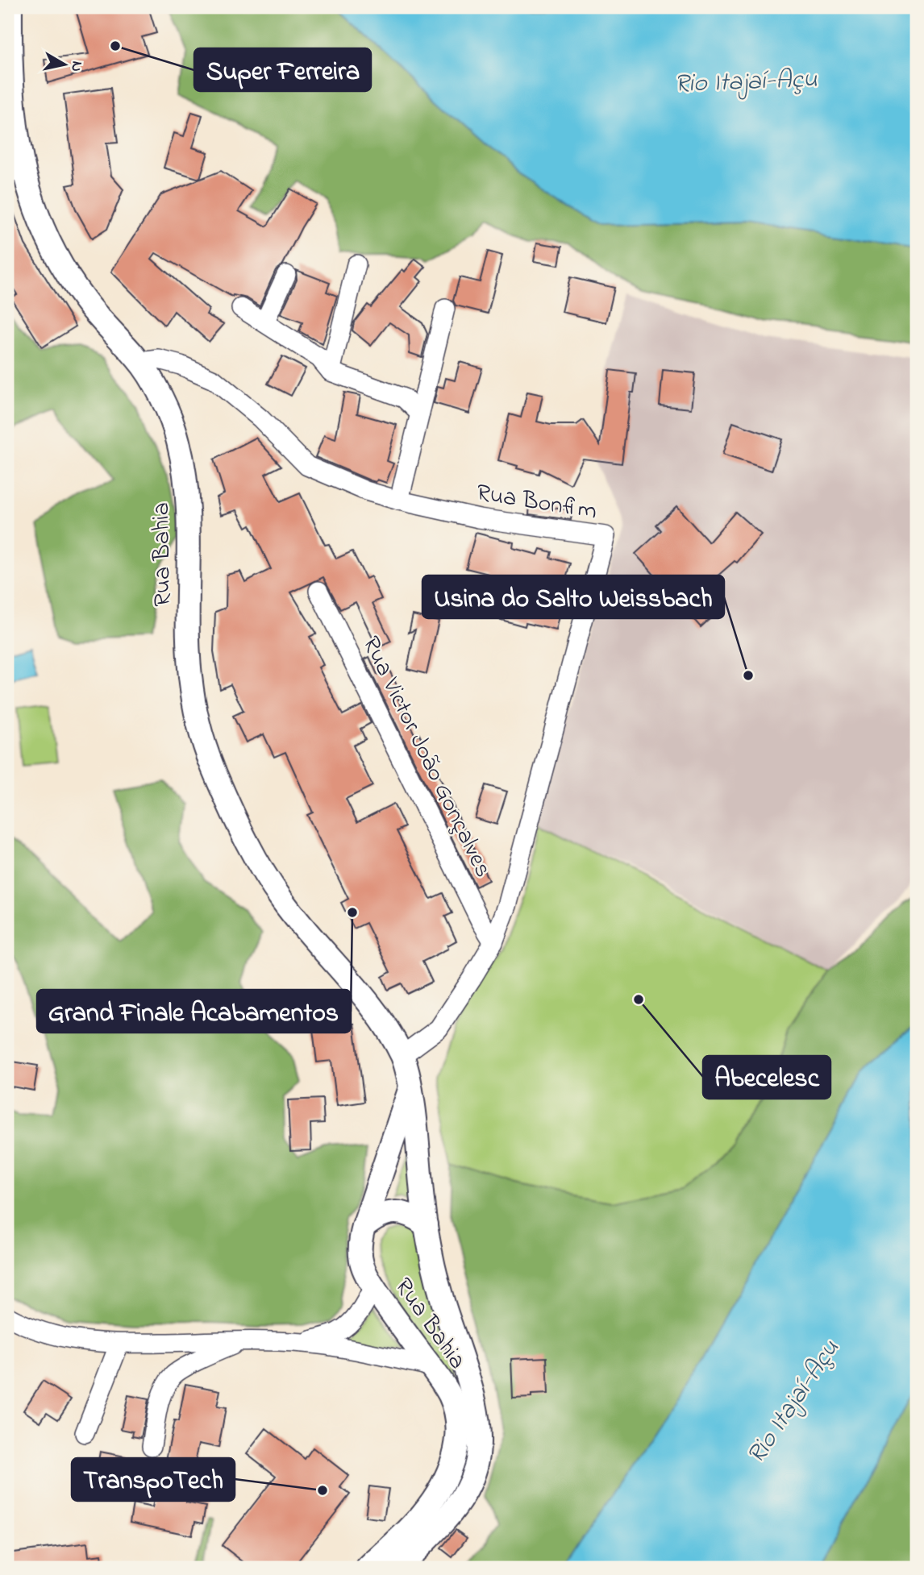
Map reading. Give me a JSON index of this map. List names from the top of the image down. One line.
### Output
{"streets":{"main road":["Rua Bahia"],"street":["Rua Bonfim","Rua Victor João Gonçalves"]},"crossings":[["Rua Bonfim","Rua Bahia"],["Rua Bonfim","Rua Victor João Gonçalves"]],"water":["Rio Itajaí-Açu"],"places":["Super Ferreira","Usina do Salto Weissbach","Grand Finale Acabamentos","Abecelesc","TranspoTech"],"north":"right"}
